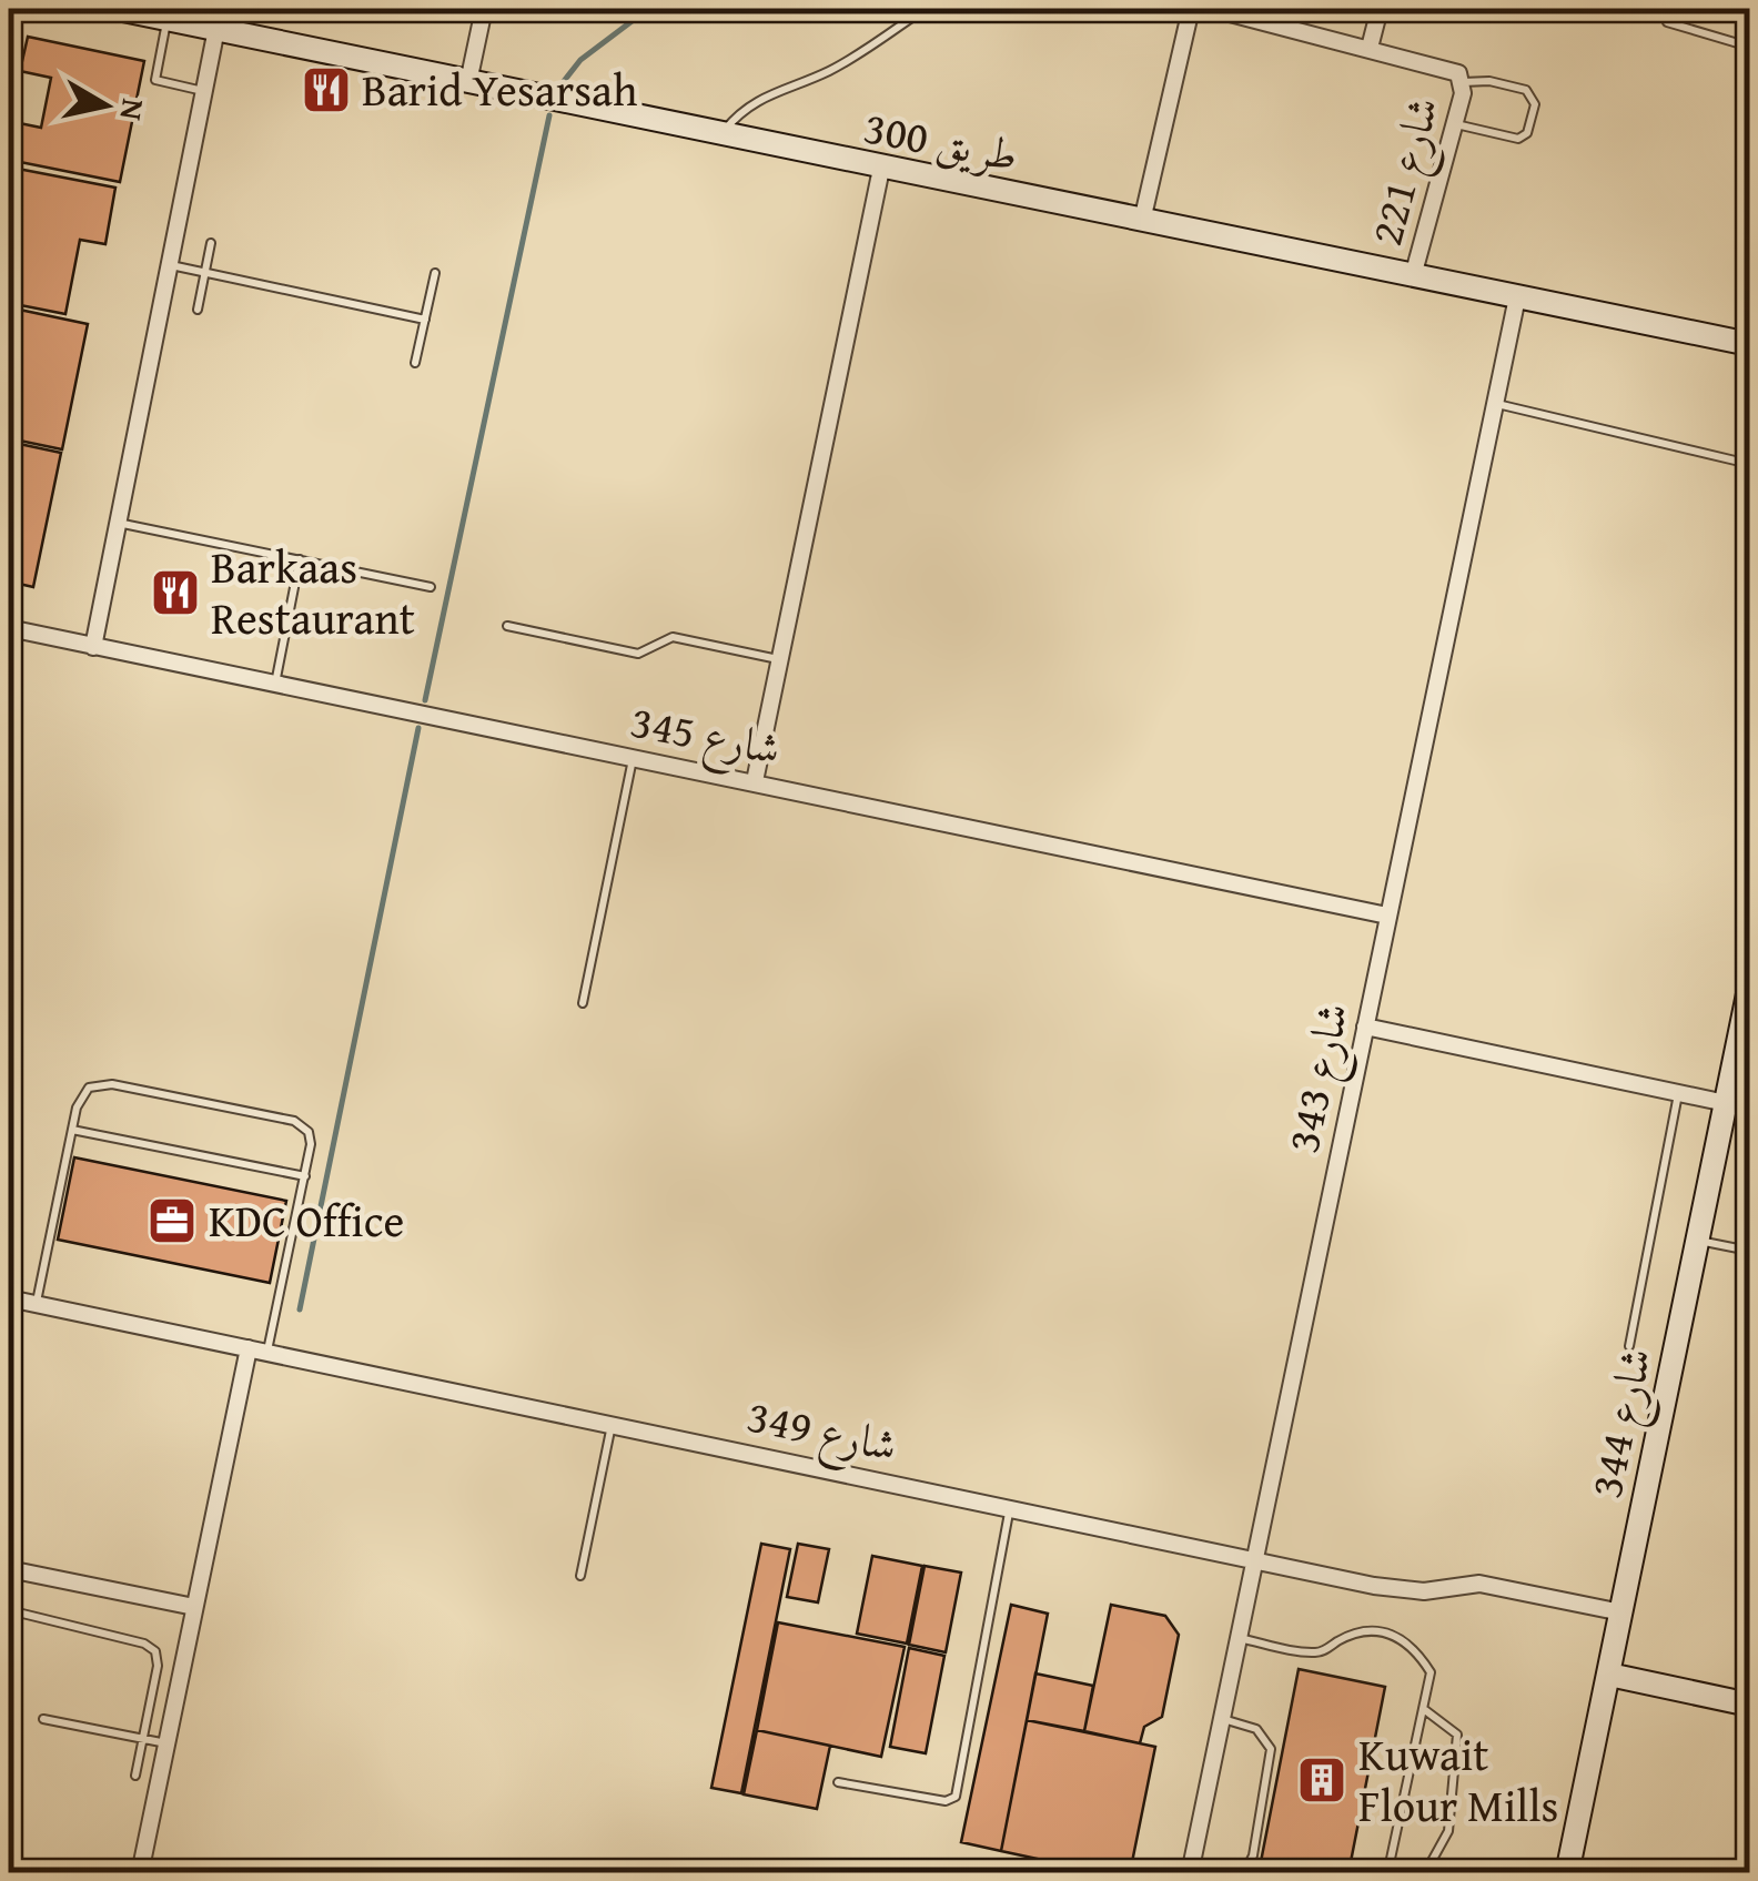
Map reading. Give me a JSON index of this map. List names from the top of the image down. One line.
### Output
{"streets":{"main road":["طريق 300","شارع 344"],"street":["شارع 221","شارع 345","شارع 343","شارع 349"]},"crossings":[["طريق 300","شارع 221"],["طريق 300","شارع 343"],["شارع 345","شارع 343"],["شارع 343","شارع 349"],["شارع 344","شارع 349"]],"places":{"restaurant":["Barid Yesarsah","Barkaas Restaurant"],"office":["KDC Office"],"building":["Kuwait Flour Mills"]},"north":"right"}
